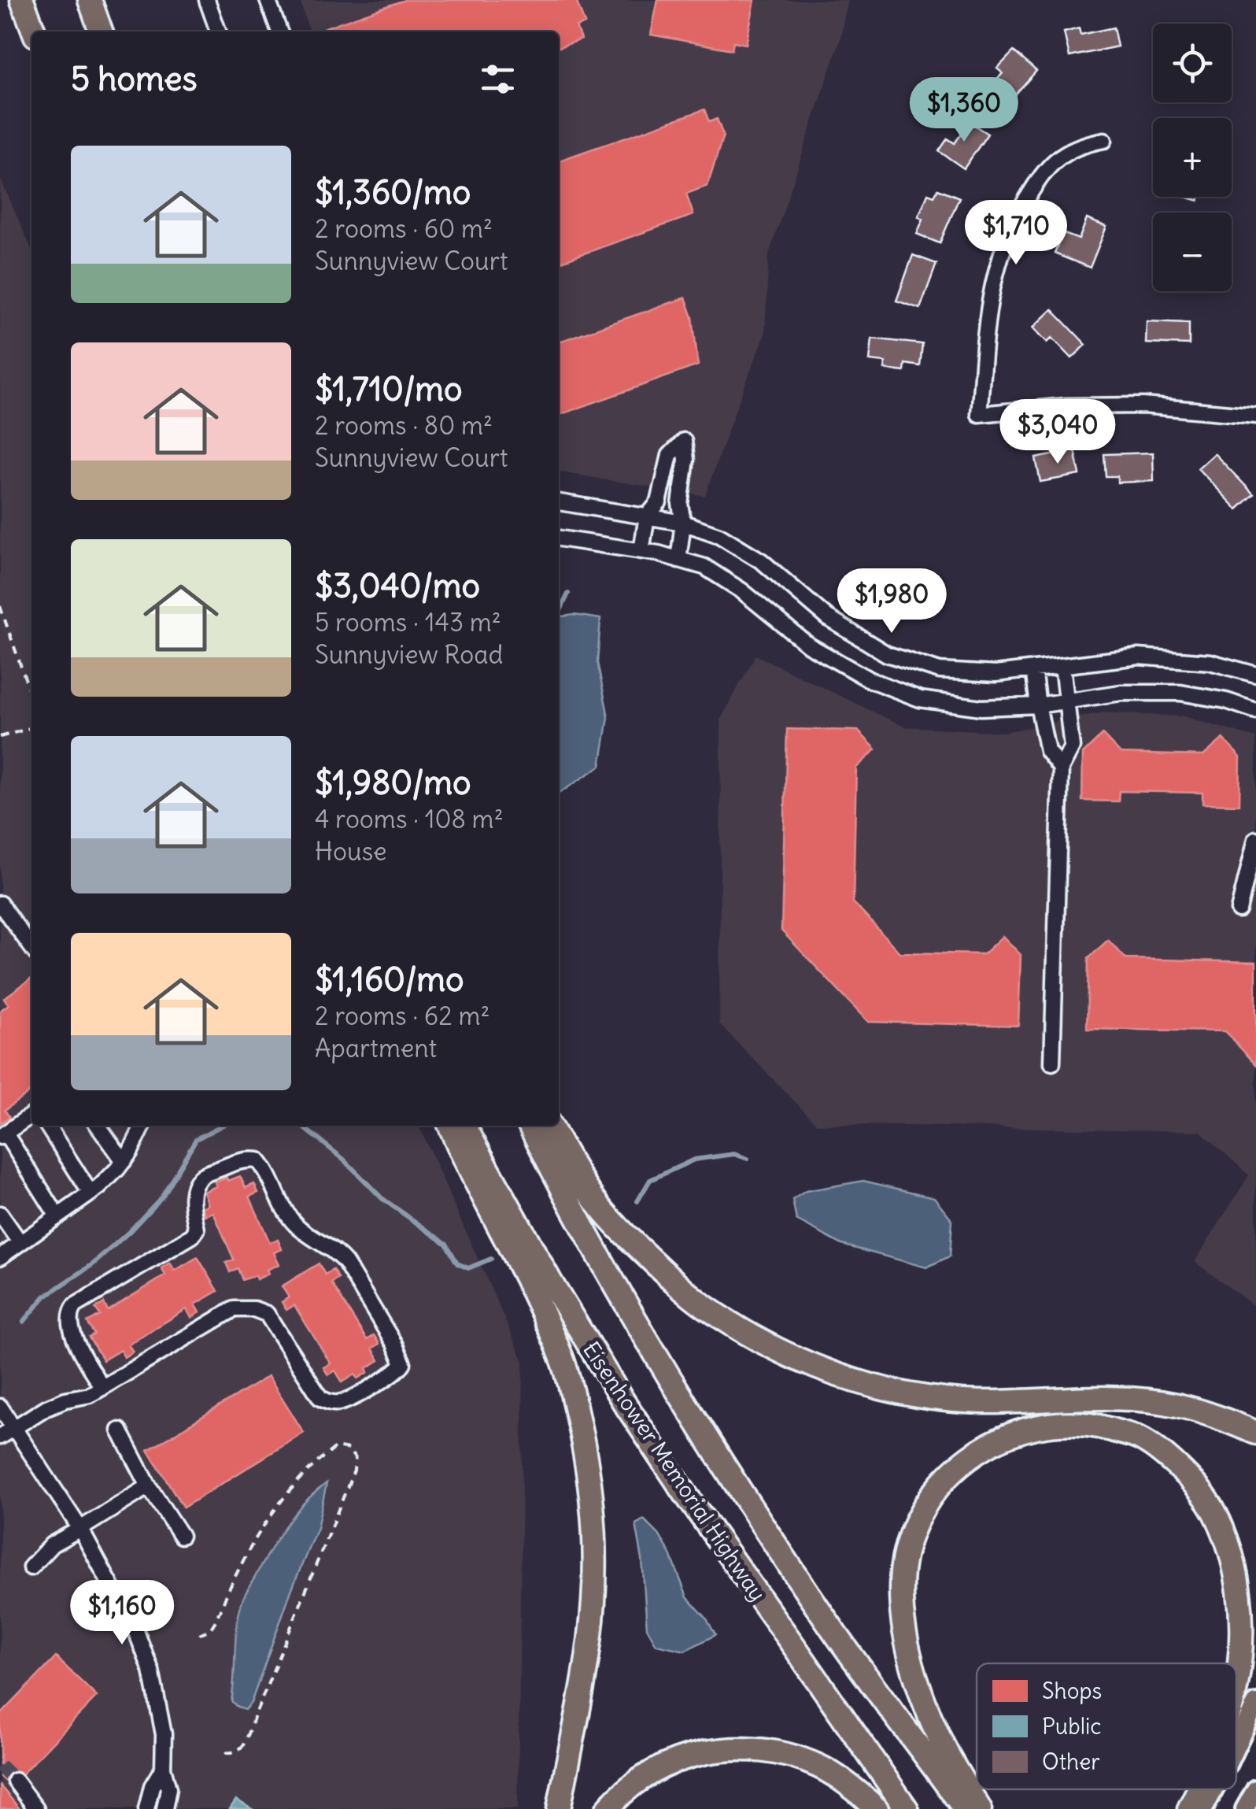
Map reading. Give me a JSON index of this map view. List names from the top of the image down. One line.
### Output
{"streets":{"highway":["Eisenhower Memorial Highway"]},"legend":["Shops","Public","Other"],"page":{"map_buttons":["+","−"],"heading":"5 homes","price":["$1,360","$1,710","$3,040","$1,980","$1,160"],"list":[{"name":"$1,360/mo","note":"2 rooms · 60 m² · Sunnyview Court"},{"name":"$1,710/mo","note":"2 rooms · 80 m² · Sunnyview Court"},{"name":"$3,040/mo","note":"5 rooms · 143 m² · Sunnyview Road"},{"name":"$1,980/mo","note":"4 rooms · 108 m² · House"},{"name":"$1,160/mo","note":"2 rooms · 62 m² · Apartment"}]}}
